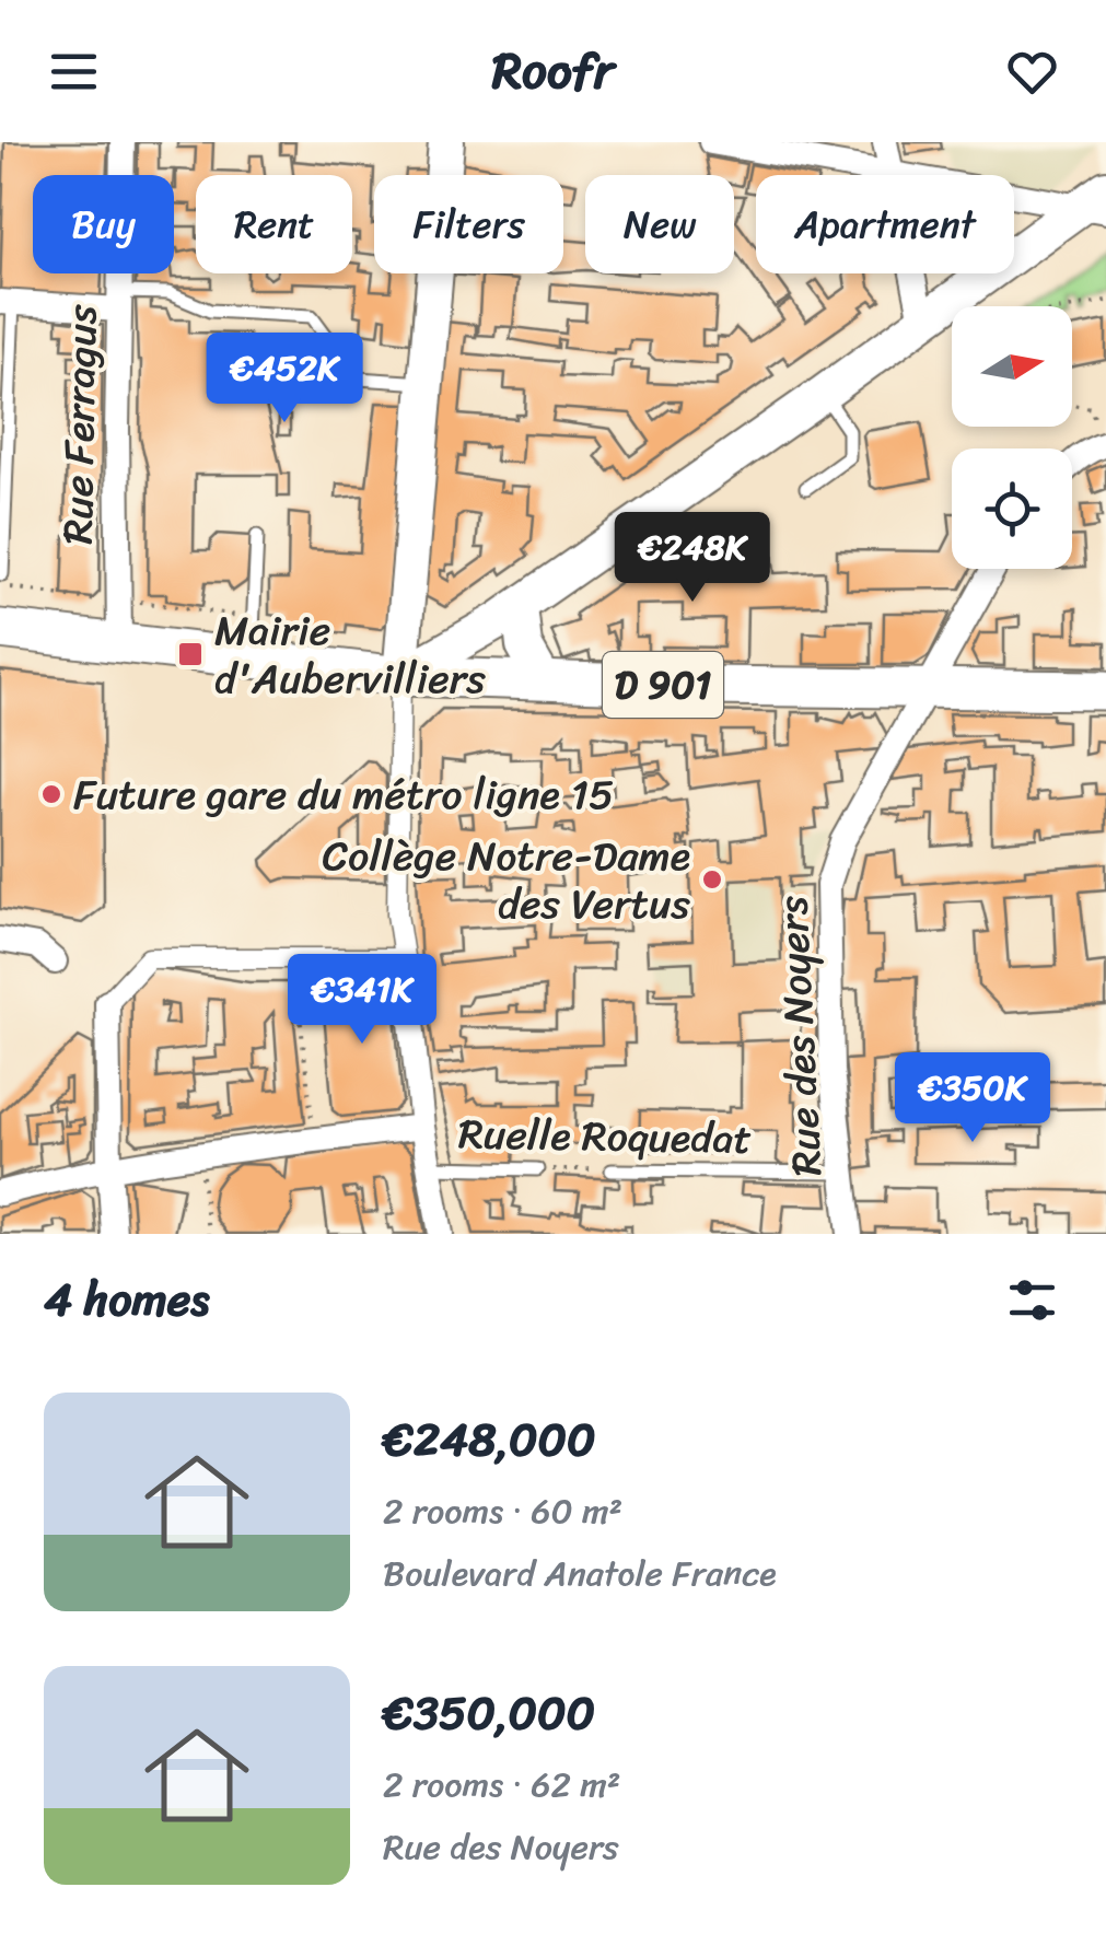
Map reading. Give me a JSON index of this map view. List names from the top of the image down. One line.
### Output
{"streets":{"main road":["D 901"],"street":["Rue Ferragus","Rue des Noyers"],"lane":["Ruelle Roquedat"]},"crossings":[["Rue Ferragus","D 901"],["D 901","Rue des Noyers"],["Rue des Noyers","Ruelle Roquedat"]],"places":{"transit":["Mairie d'Aubervilliers"],"other":["Future gare du métro ligne 15","Collège Notre-Dame des Vertus"]},"north":"right","page":{"header":"Roofr","chip":["Buy","Rent","Filters","New","Apartment"],"price":["€452K","€248K","€341K","€350K"],"heading":"4 homes","list":[{"name":"€248,000","note":"2 rooms · 60 m² · Boulevard Anatole France"},{"name":"€350,000","note":"2 rooms · 62 m² · Rue des Noyers"}]}}
